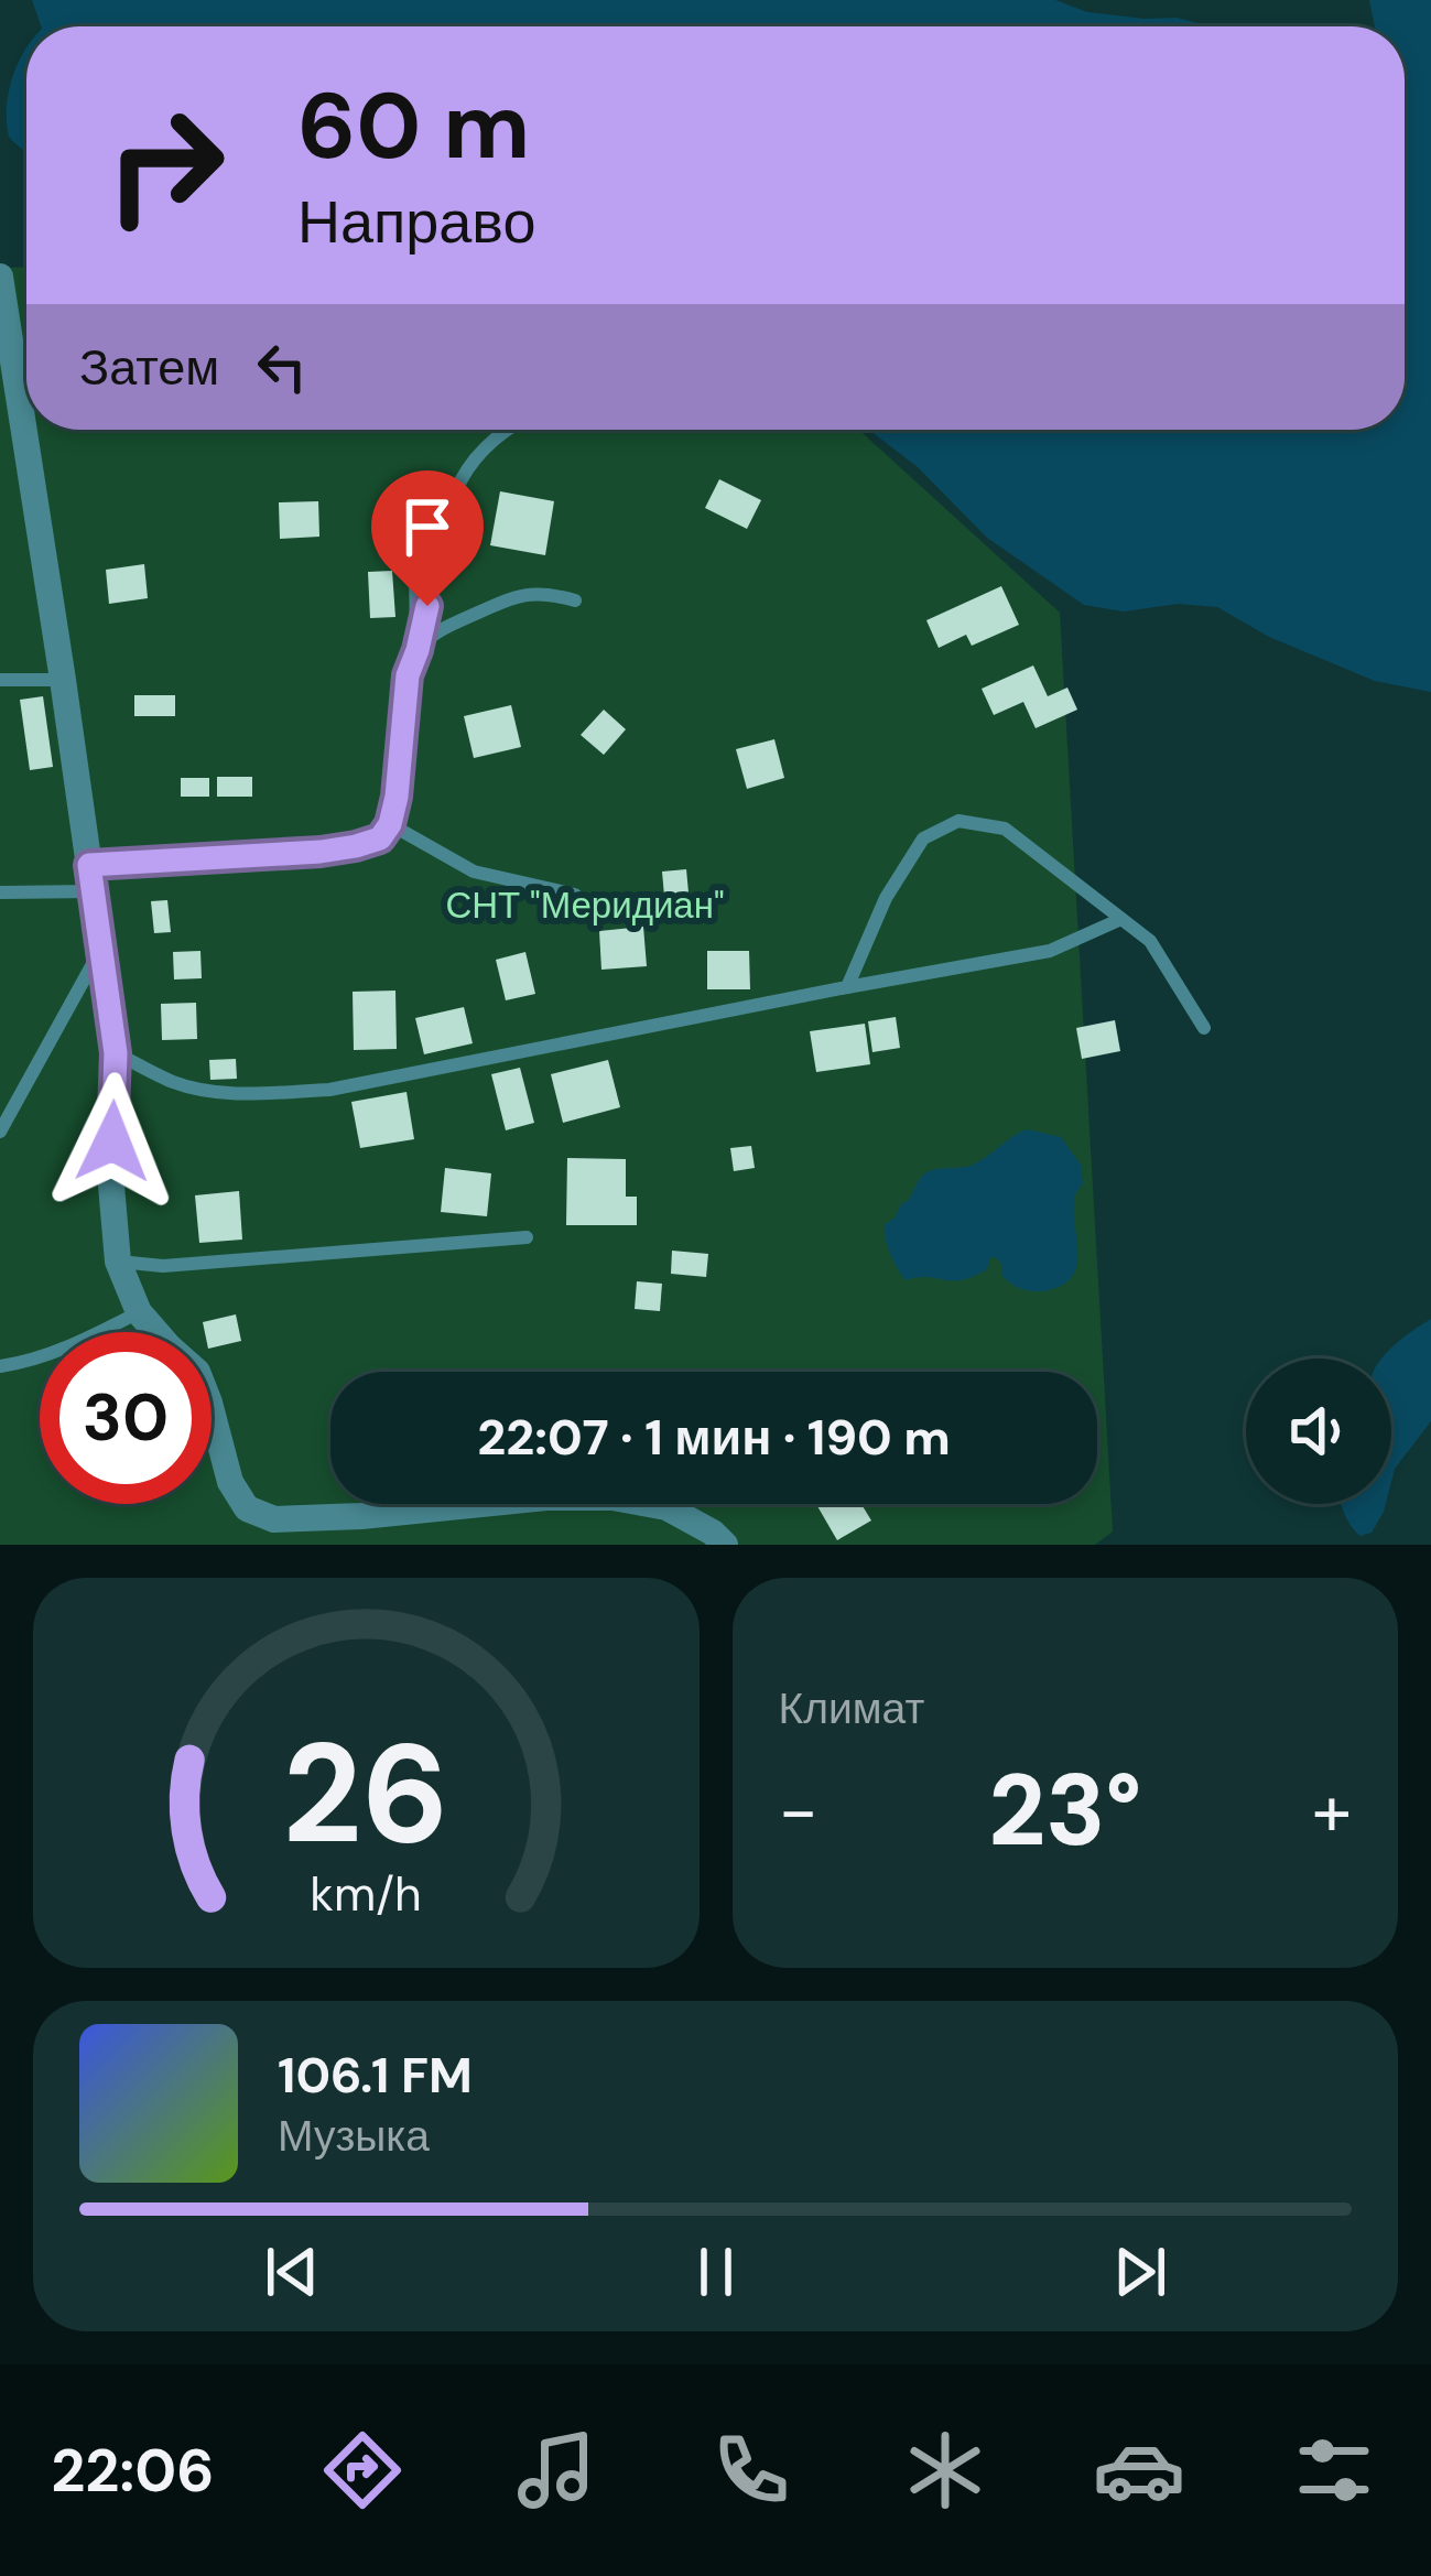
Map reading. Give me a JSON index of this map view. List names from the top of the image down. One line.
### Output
{"parks":["СНТ \"Меридиан\""],"page":{"turn":["60 m","Направо"],"then":"Затем","limit":"30","trip":"22:07 · 1 мин · 190 m","tile":"Климат","heat":["−","23°","+"],"song":["106.1 FM","Музыка"],"tabs":"22:06","gauge":["26","km/h"]}}
